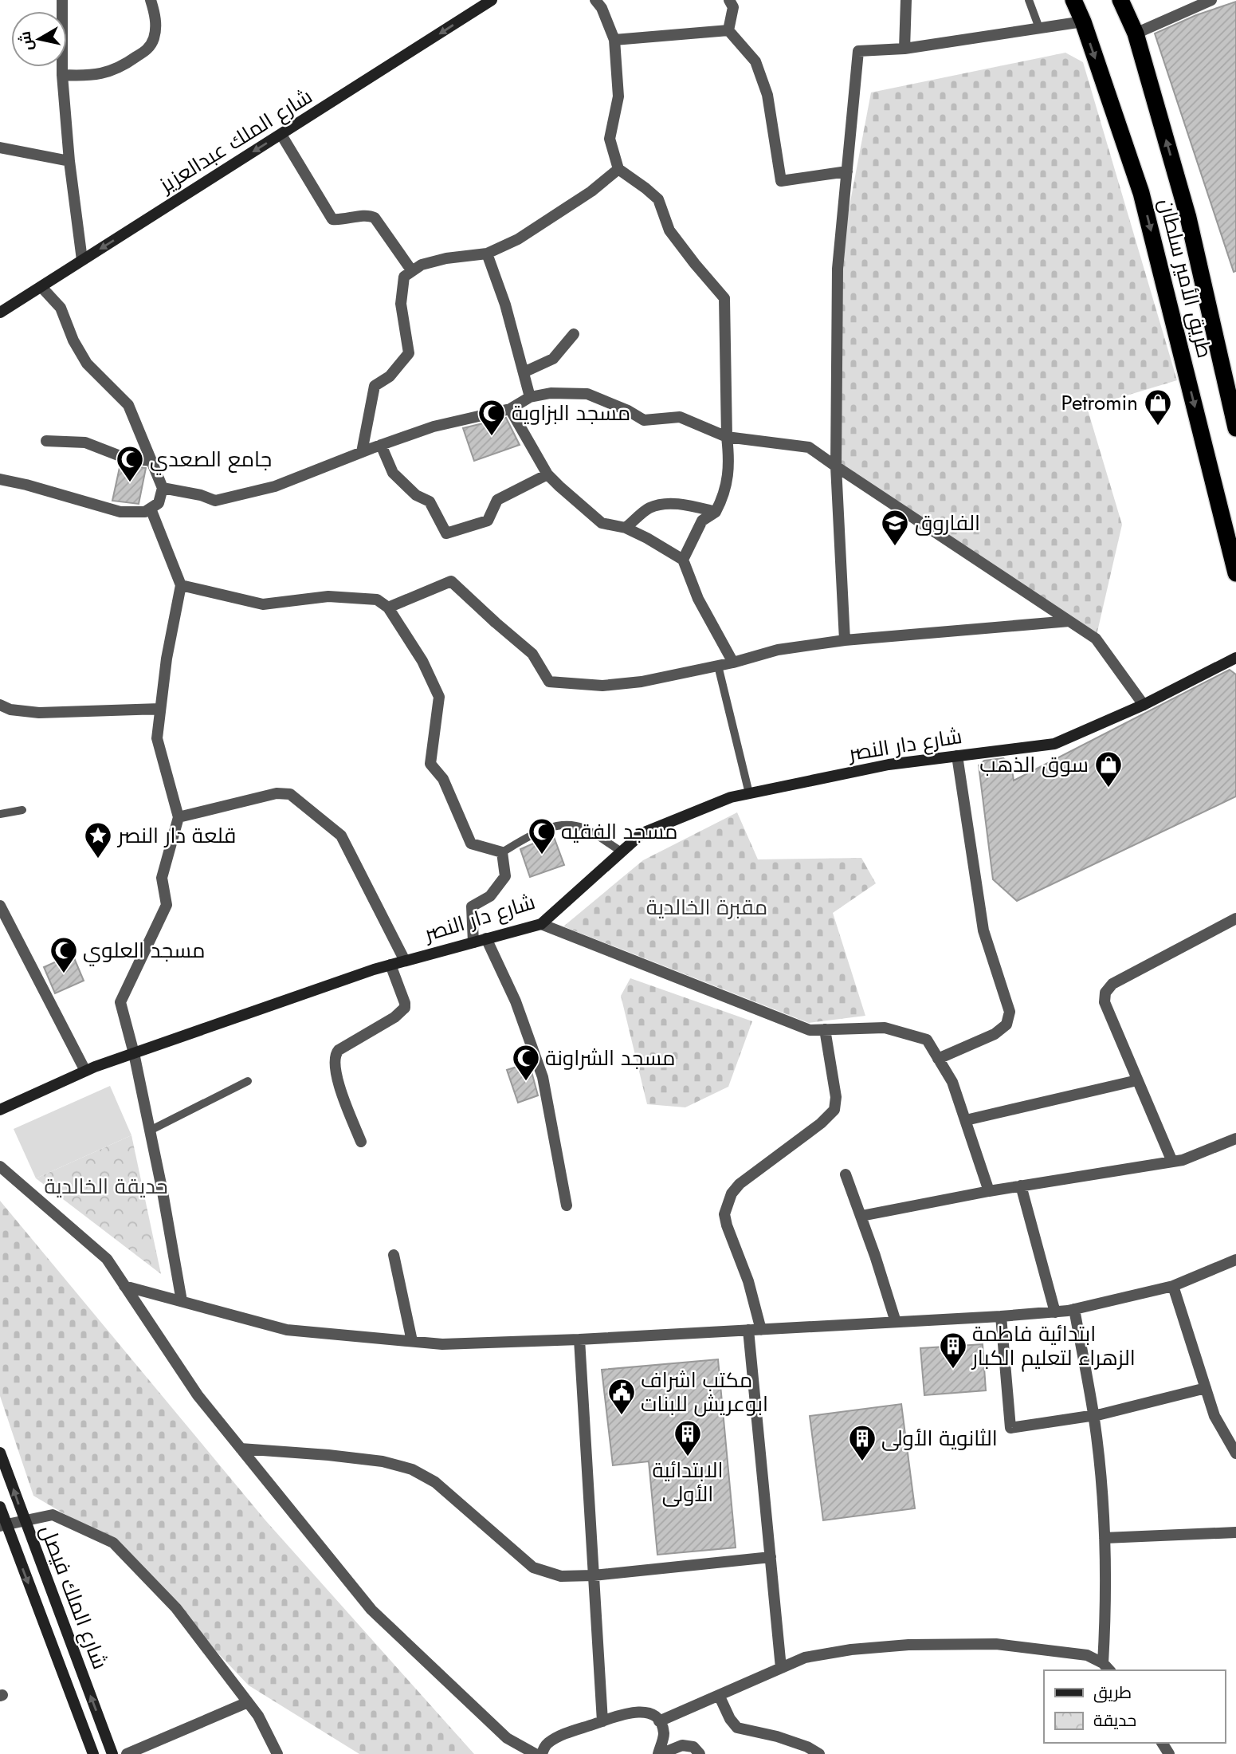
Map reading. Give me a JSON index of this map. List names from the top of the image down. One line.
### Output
{"streets":{"highway":["طريق الأمير سلطان"],"street":["شارع الملك عبدالعزيز","شارع دار النصر","شارع الملك فيصل"]},"one_way":["شارع الملك عبدالعزيز"],"parks":["مقبرة الخالدية","حديقة الخالدية"],"places":{"shop":["Petromin","سوق الذهب"],"mosque":["مسجد البزاوية","جامع الصعدي","مسجد الفقيه","مسجد العلوي","مسجد الشراونة"],"school or university":["الفاروق"],"place":["قلعة دار النصر"],"building":["ابتدائية فاطمة الزهراء لتعليم الكبار","الابتدائية الأولى","الثانوية الأولى"],"public building":["مكتب اشراف ابوعريش للبنات"]},"legend":["طريق","حديقة"],"north":"left"}
